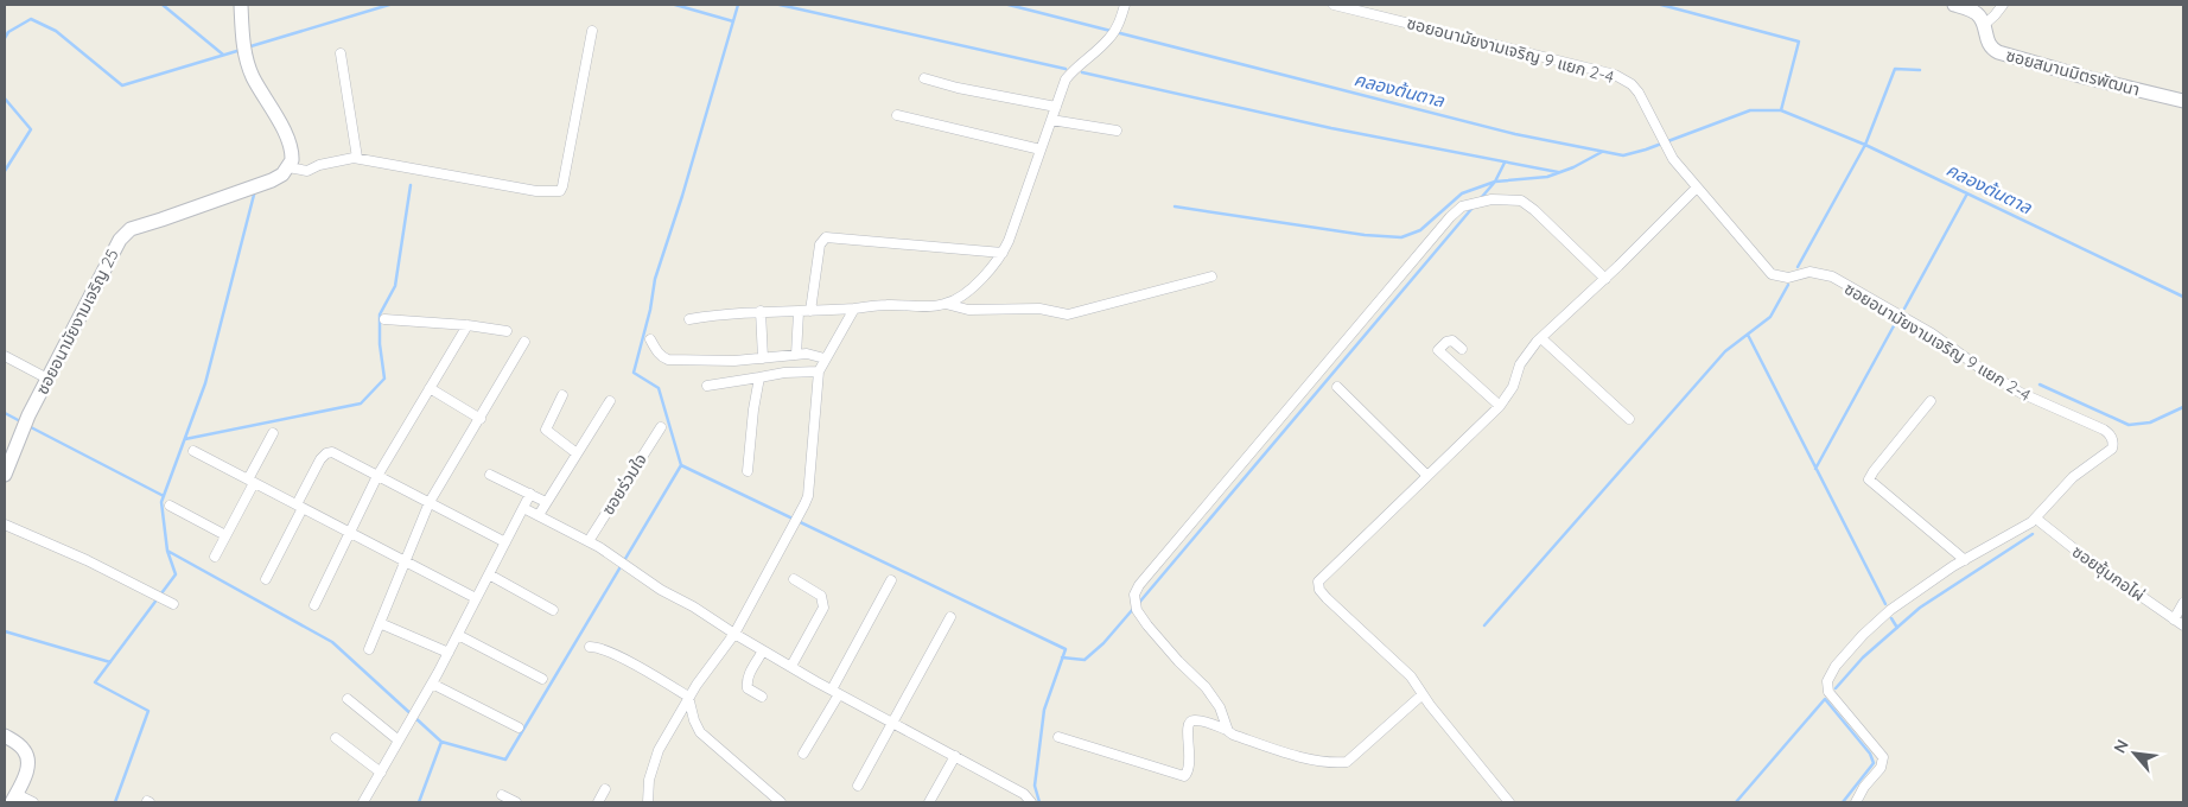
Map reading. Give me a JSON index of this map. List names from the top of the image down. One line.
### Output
{"streets":{"street":["ซอยอนามัยงามเจริญ 9 แยก 2-4","ซอยสมานมิตรพัฒนา","ซอยอนามัยงามเจริญ 25","ซอยร่วมใจ","ซอยซุ้มกอไผ่"]},"crossings":[["ซอยอนามัยงามเจริญ 9 แยก 2-4","ซอยซุ้มกอไผ่"]],"water":["คลองต้นตาล"],"north":"top left"}
